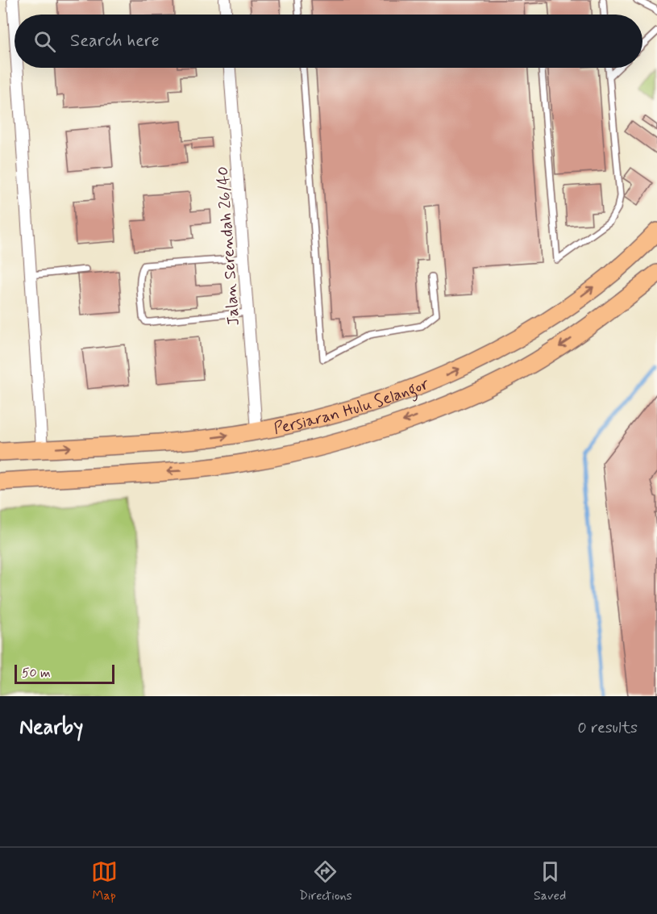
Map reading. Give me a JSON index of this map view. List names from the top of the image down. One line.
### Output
{"streets":{"main road":["Persiaran Hulu Selangor"],"street":["Jalan Serendah 26/40"]},"crossings":[["Jalan Serendah 26/40","Persiaran Hulu Selangor"]],"scale_bar":"50 m","page":{"search":"Search here","scale":"50 m","heading":["Nearby","0 results"],"nav":["Map","Directions","Saved"]}}
